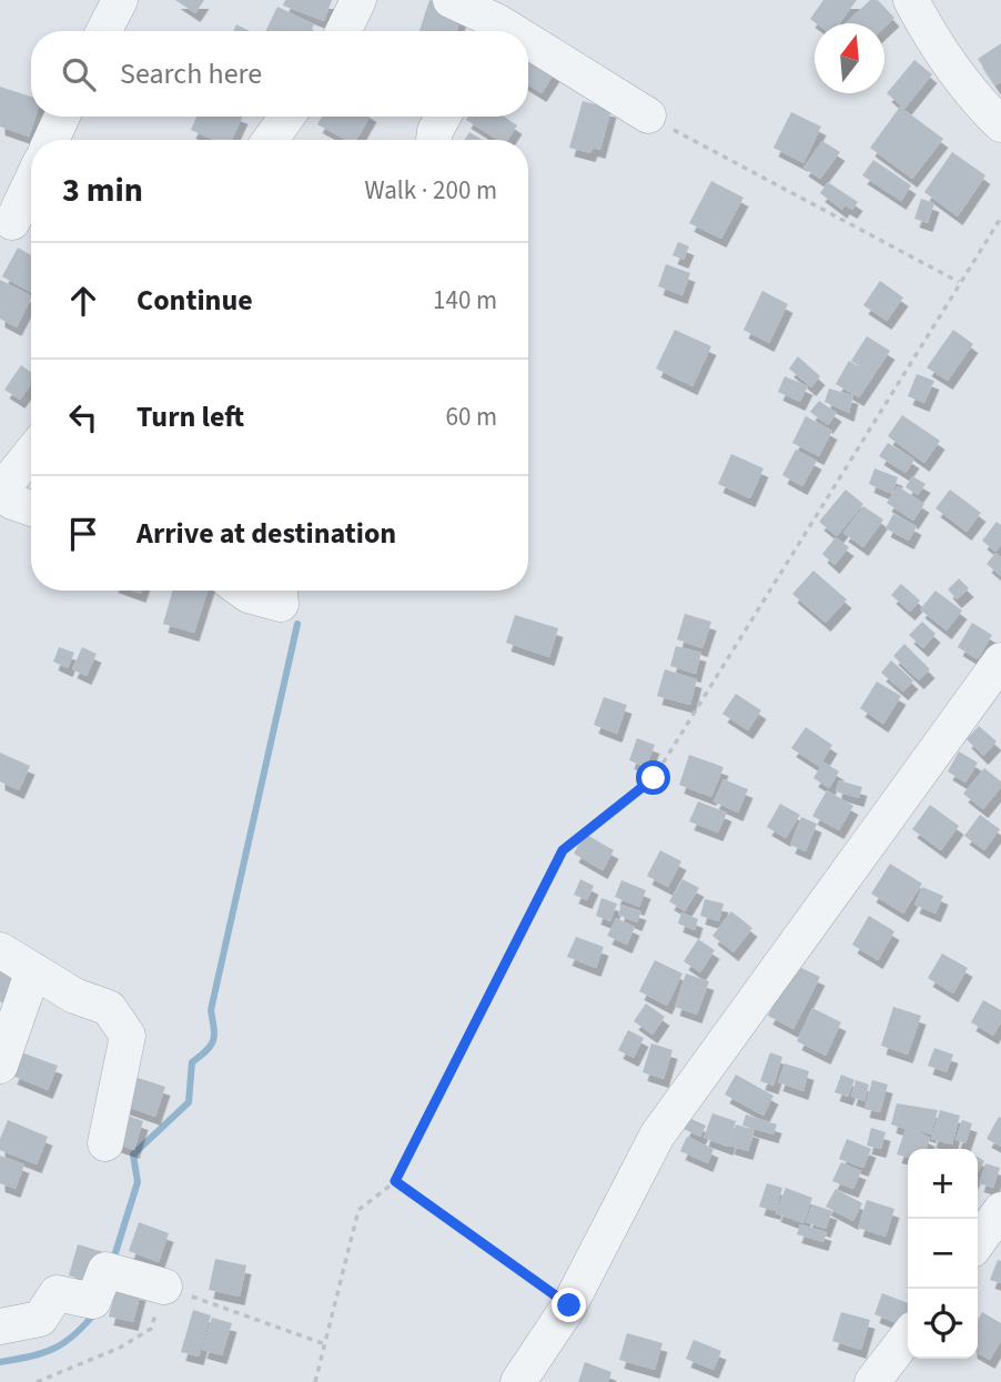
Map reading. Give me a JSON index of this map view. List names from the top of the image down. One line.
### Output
{"north":"top","page":{"search":"Search here","heading":["3 min","Walk · 200 m"],"list":[["Continue","140 m"],["Turn left","60 m"],"Arrive at destination"],"map_buttons":["+","−"]}}
